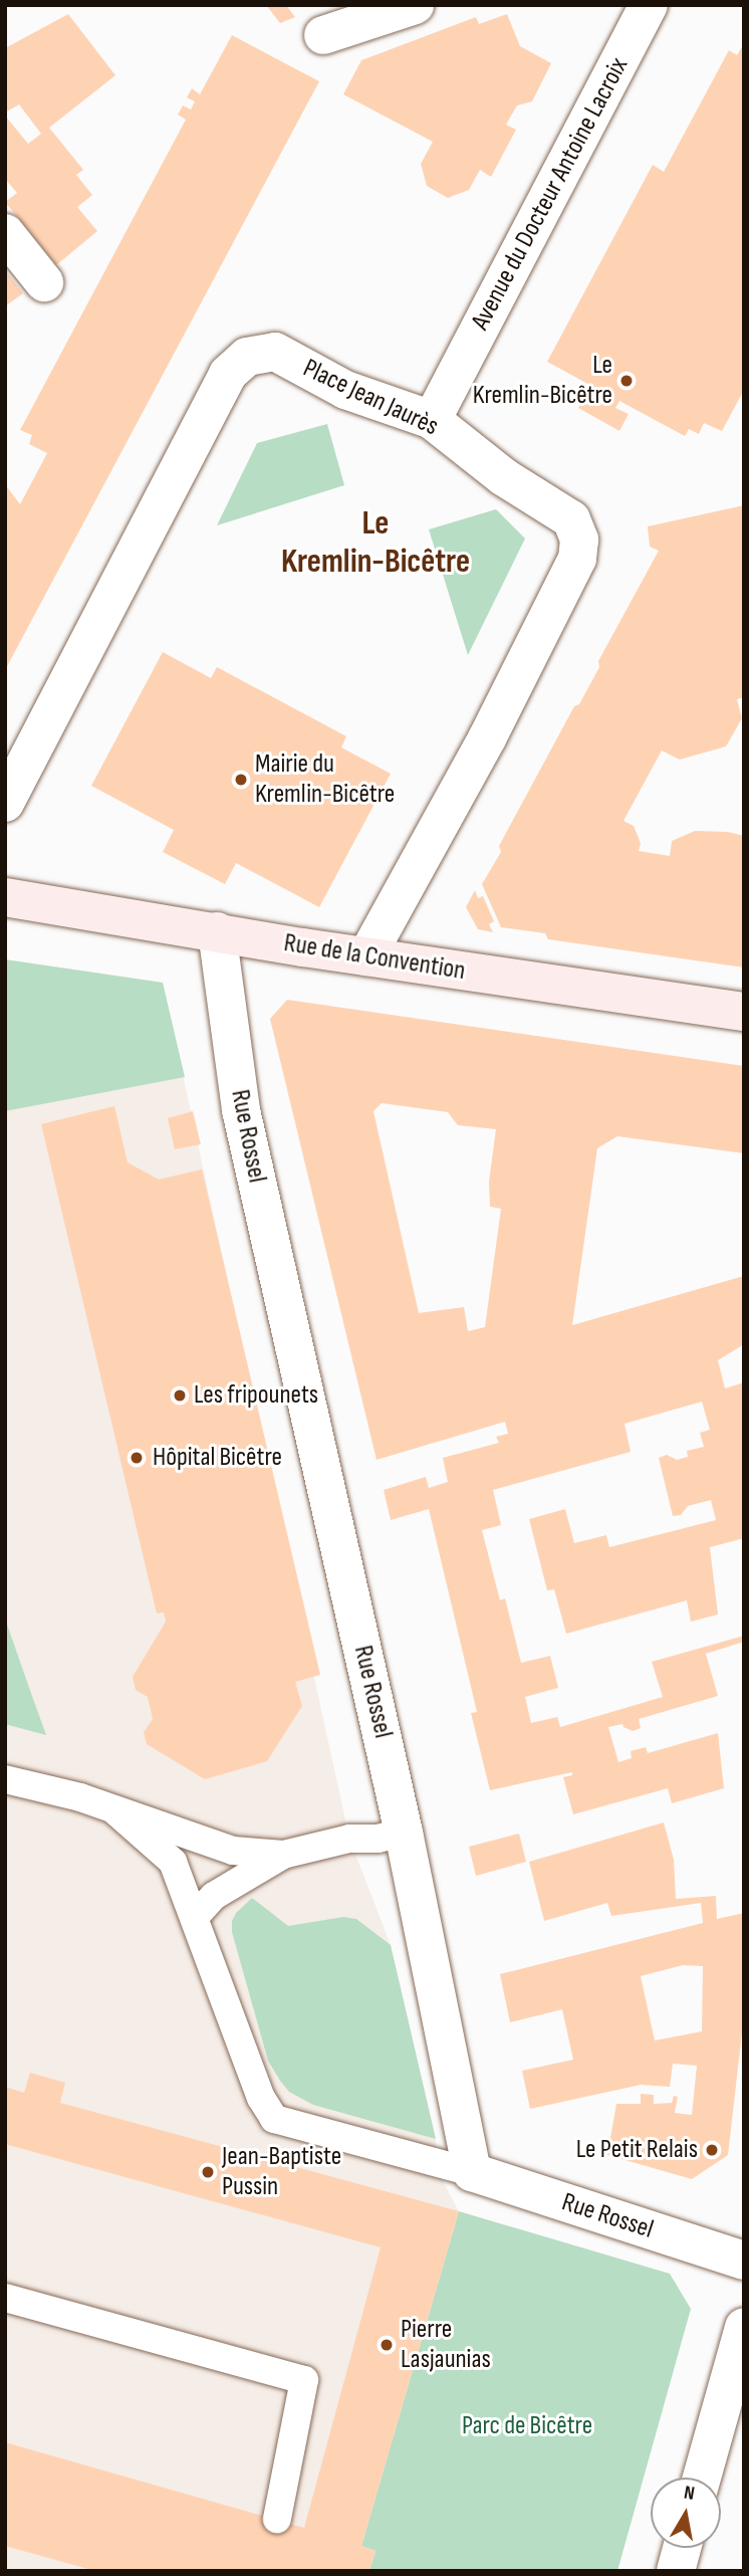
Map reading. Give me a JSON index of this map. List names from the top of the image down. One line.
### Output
{"streets":{"main road":["Rue de la Convention"],"street":["Avenue du Docteur Antoine Lacroix","Place Jean Jaurès","Rue Rossel"]},"crossings":[["Avenue du Docteur Antoine Lacroix","Place Jean Jaurès"],["Place Jean Jaurès","Rue de la Convention"],["Rue de la Convention","Rue Rossel"]],"districts":["Le Kremlin-Bicêtre"],"parks":["Parc de Bicêtre"],"places":["Le Kremlin-Bicêtre","Mairie du Kremlin-Bicêtre","Les fripounets","Hôpital Bicêtre","Le Petit Relais","Jean-Baptiste Pussin","Pierre Lasjaunias"],"north":"top"}
